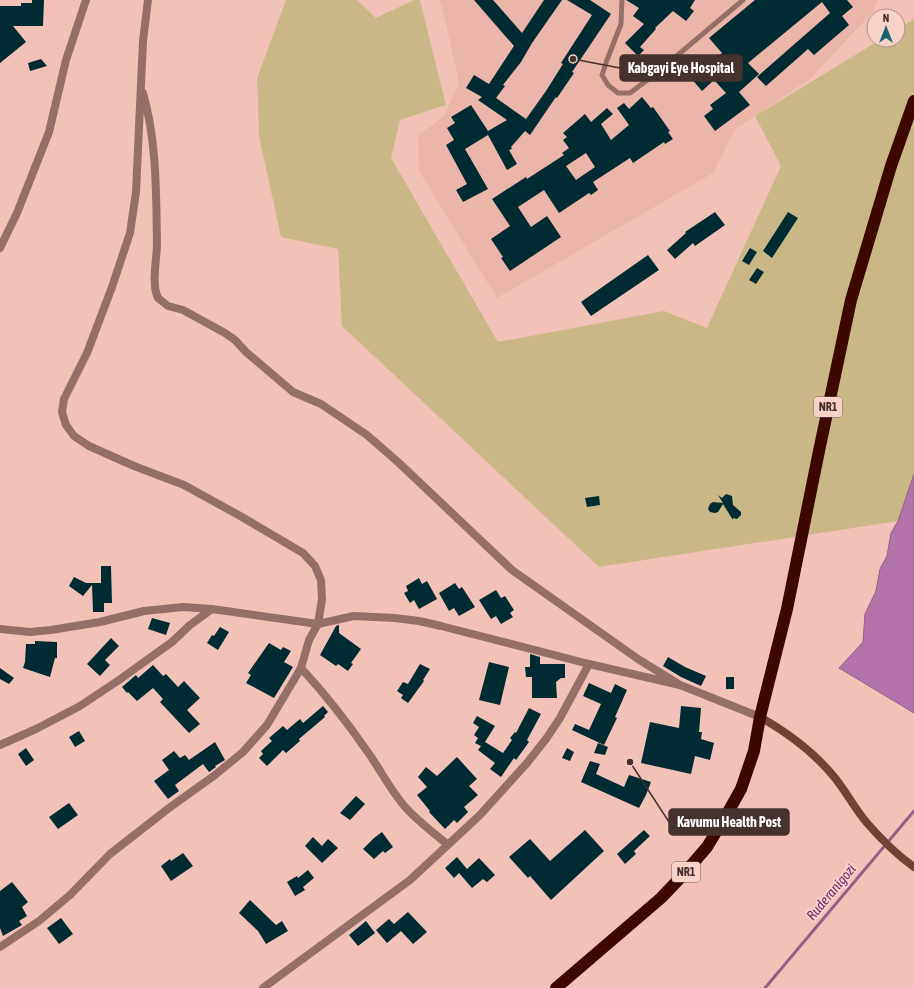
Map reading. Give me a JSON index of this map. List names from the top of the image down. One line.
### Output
{"streets":{"highway":["NR1"]},"water":["Ruderanigozi"],"places":["Kabgayi Eye Hospital","Kavumu Health Post"],"north":"top"}
